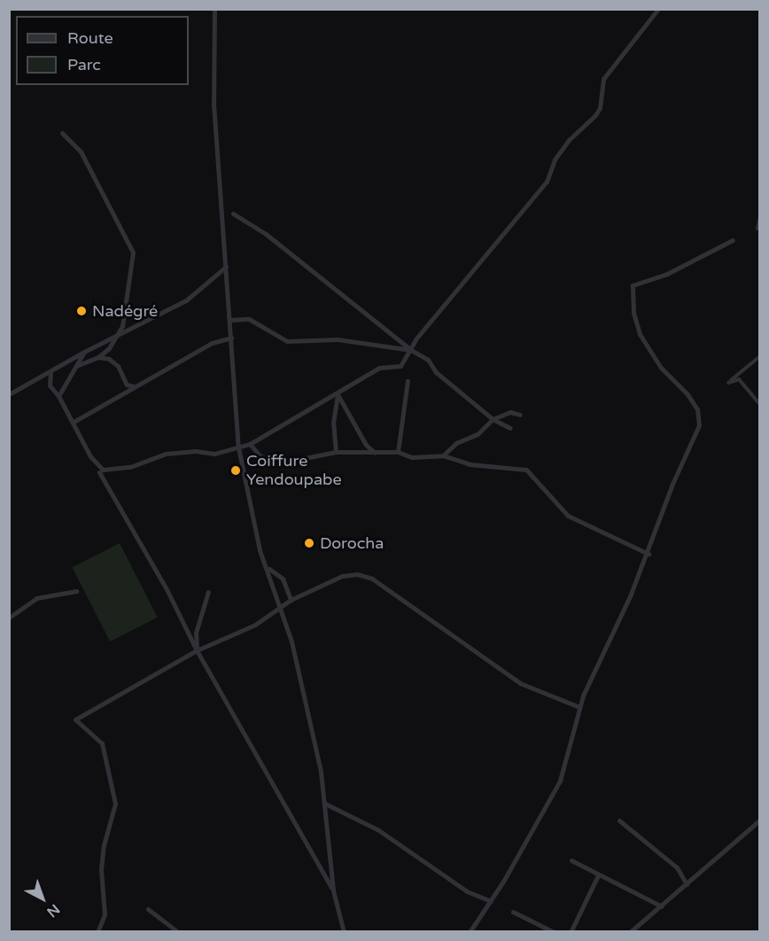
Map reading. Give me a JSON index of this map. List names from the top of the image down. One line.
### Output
{"places":["Nadégré","Coiffure Yendoupabe","Dorocha"],"legend":["Route","Parc"],"north":"bottom right"}
